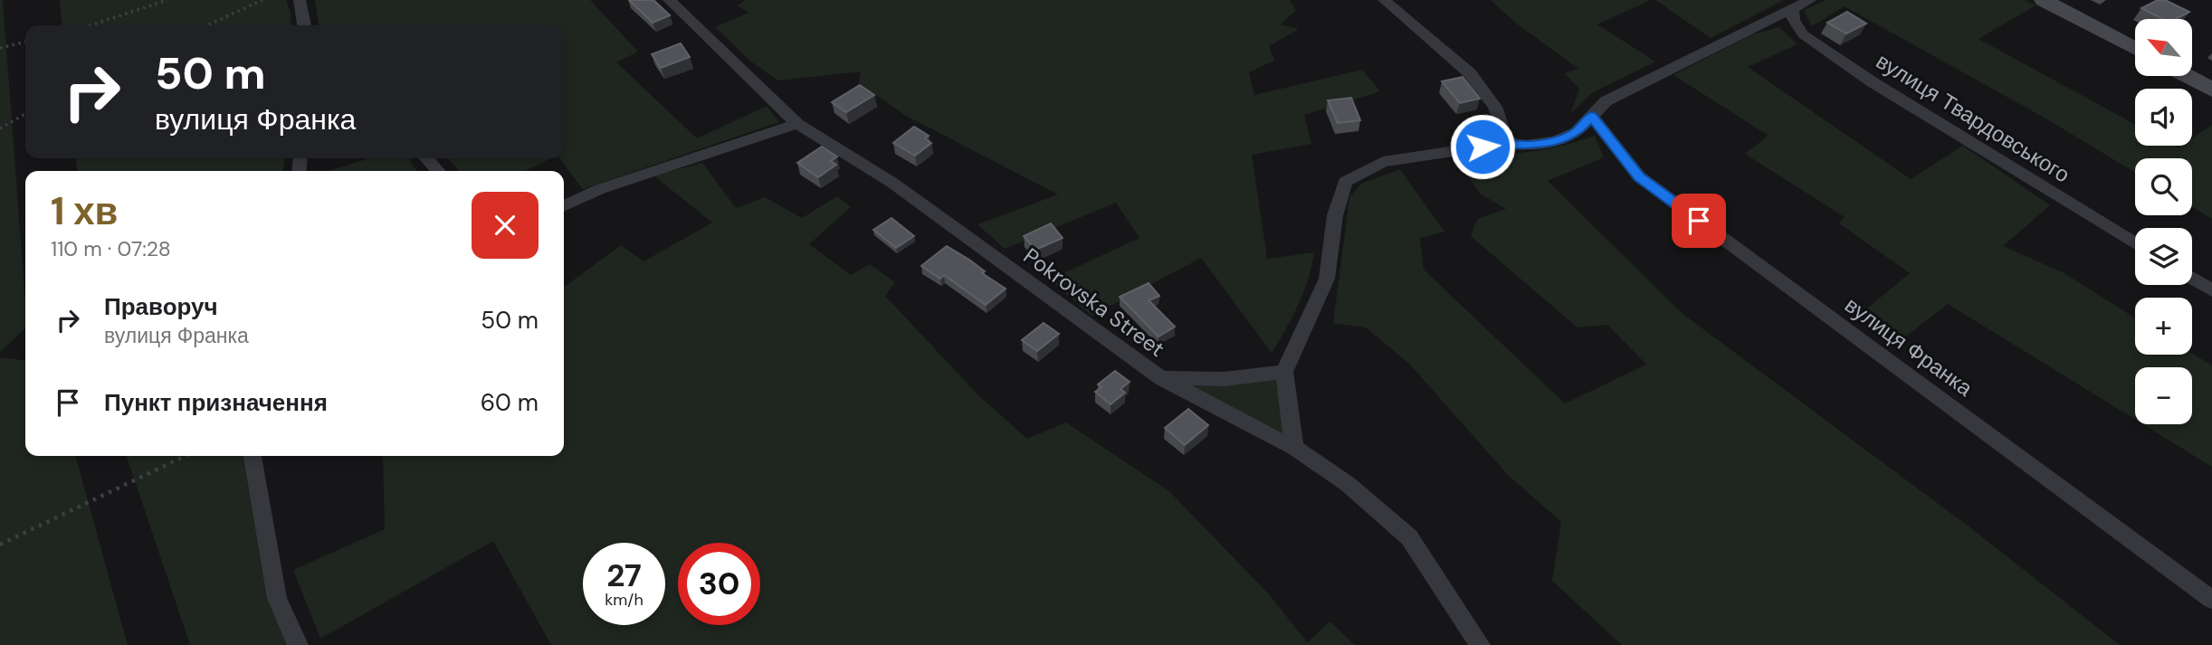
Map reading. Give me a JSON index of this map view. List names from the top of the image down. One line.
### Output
{"streets":{"street":["вулиця Твардовського","Pokrovska Street","вулиця Франка"]},"north":"top left","page":{"map_buttons":["+","−"],"turn":["50 m","вулиця Франка"],"heading":["1 хв","110 m · 07:28"],"list":[{"name":"Праворуч","note":"вулиця Франка","value":"50 m"},{"name":"Пункт призначення","value":"60 m"}],"speed":"27 km/h","limit":"30"}}
